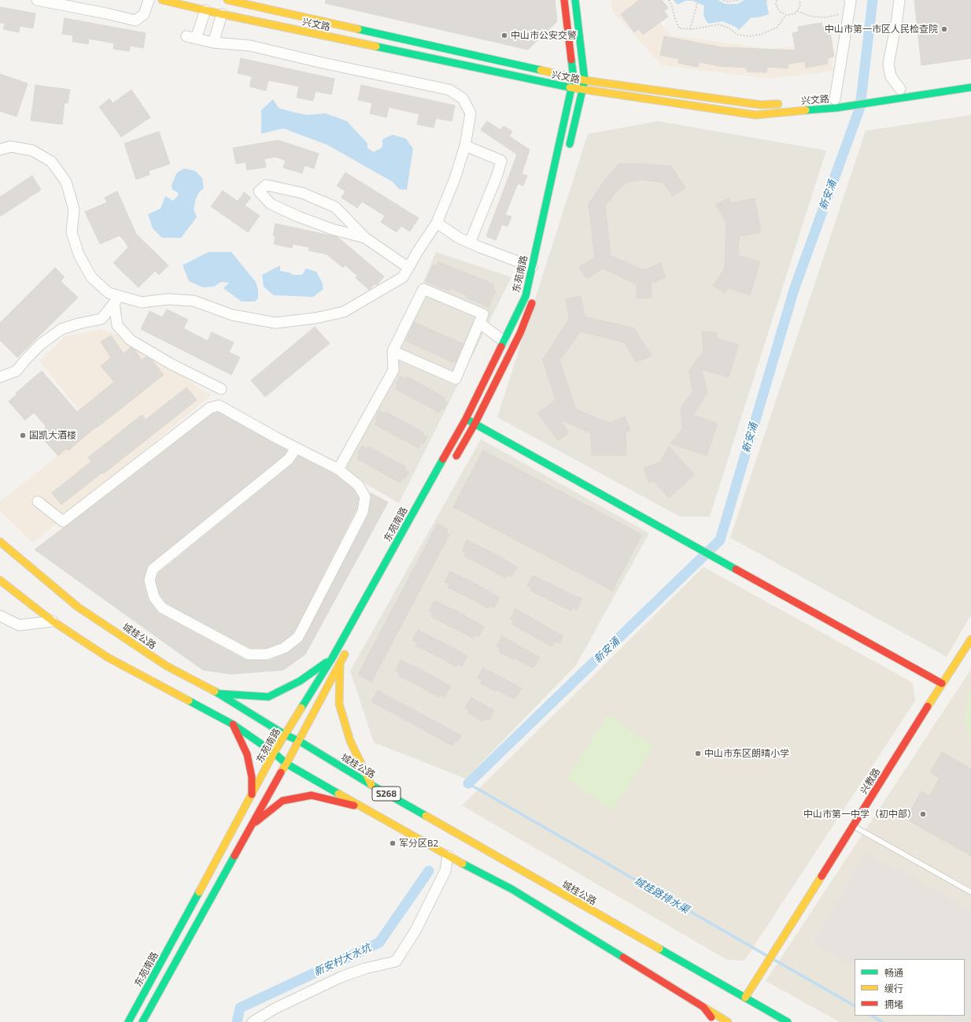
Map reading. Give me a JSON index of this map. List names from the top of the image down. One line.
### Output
{"streets":{"main road":["兴文路","东苑南路","城桂公路","兴教路","S268"]},"crossings":[["兴文路","东苑南路"],["东苑南路","城桂公路"],["东苑南路","S268"],["城桂公路","兴教路"]],"water":["新安涌","城桂路排水渠","新安村大水坑"],"places":["中山市第一市区人民检查院","中山市公安交警","国凯大酒楼","中山市东区朗晴小学","中山市第一中学（初中部）","军分区B2"],"legend":["畅通","缓行","拥堵"]}
